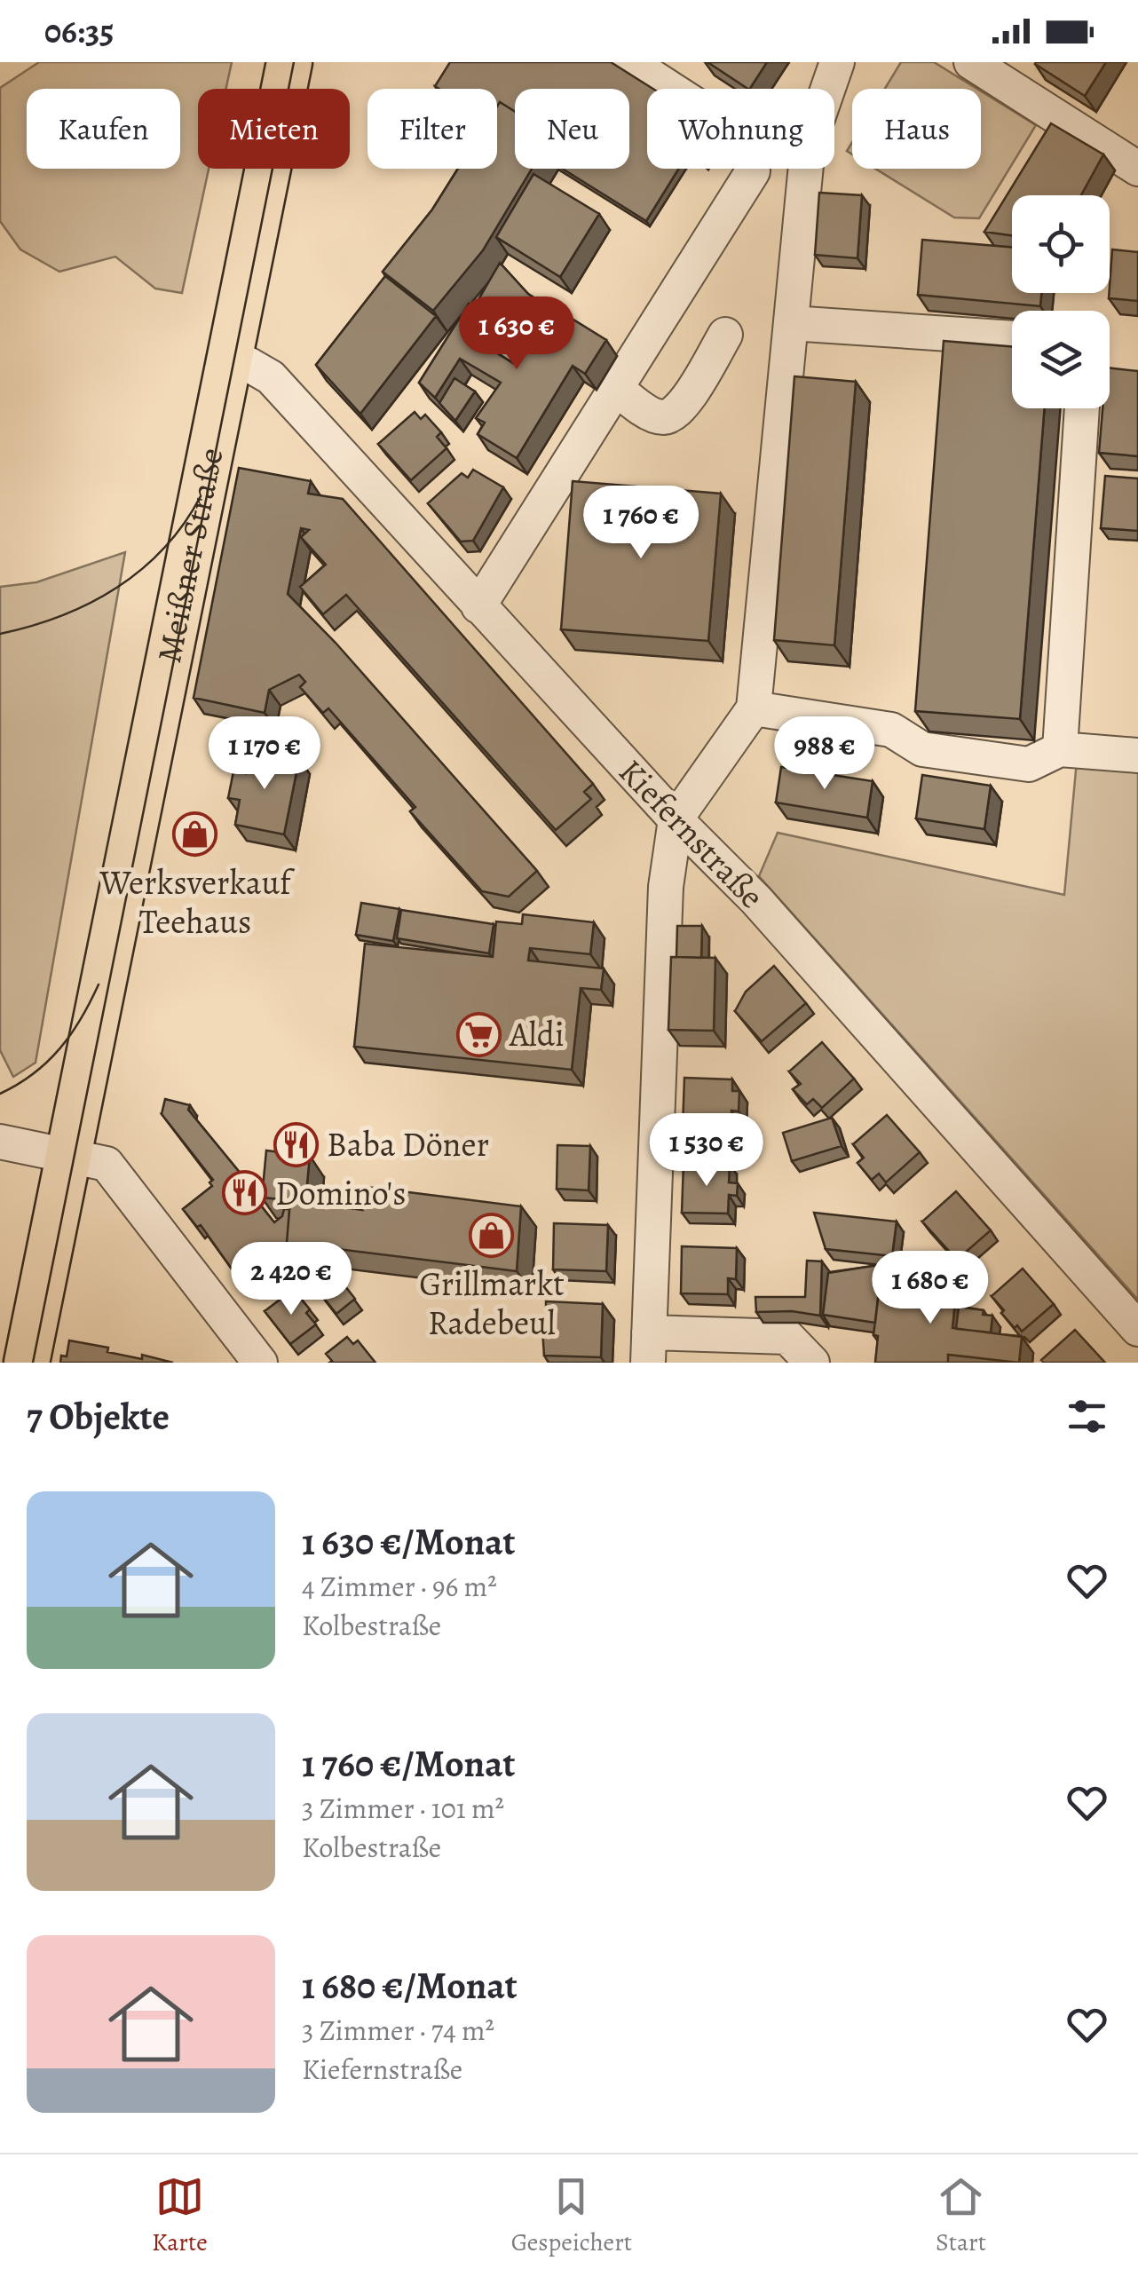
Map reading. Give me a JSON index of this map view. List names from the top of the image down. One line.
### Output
{"streets":{"main road":["Meißner Straße"],"street":["Kiefernstraße"]},"crossings":[["Meißner Straße","Kiefernstraße"]],"places":{"shop":["Werksverkauf Teehaus","Grillmarkt Radebeul"],"supermarket":["Aldi"],"restaurant":["Baba Döner","Domino's"]},"page":{"status":"06:35","chip":["Kaufen","Mieten","Filter","Neu","Wohnung","Haus"],"price":["1 630 €","1 760 €","1 170 €","988 €","1 530 €","2 420 €","1 680 €"],"heading":"7 Objekte","list":[{"name":"1 630 €/Monat","note":"4 Zimmer · 96 m² · Kolbestraße"},{"name":"1 760 €/Monat","note":"3 Zimmer · 101 m² · Kolbestraße"},{"name":"1 680 €/Monat","note":"3 Zimmer · 74 m² · Kiefernstraße"}],"tabs":["Karte","Gespeichert","Start"]}}
